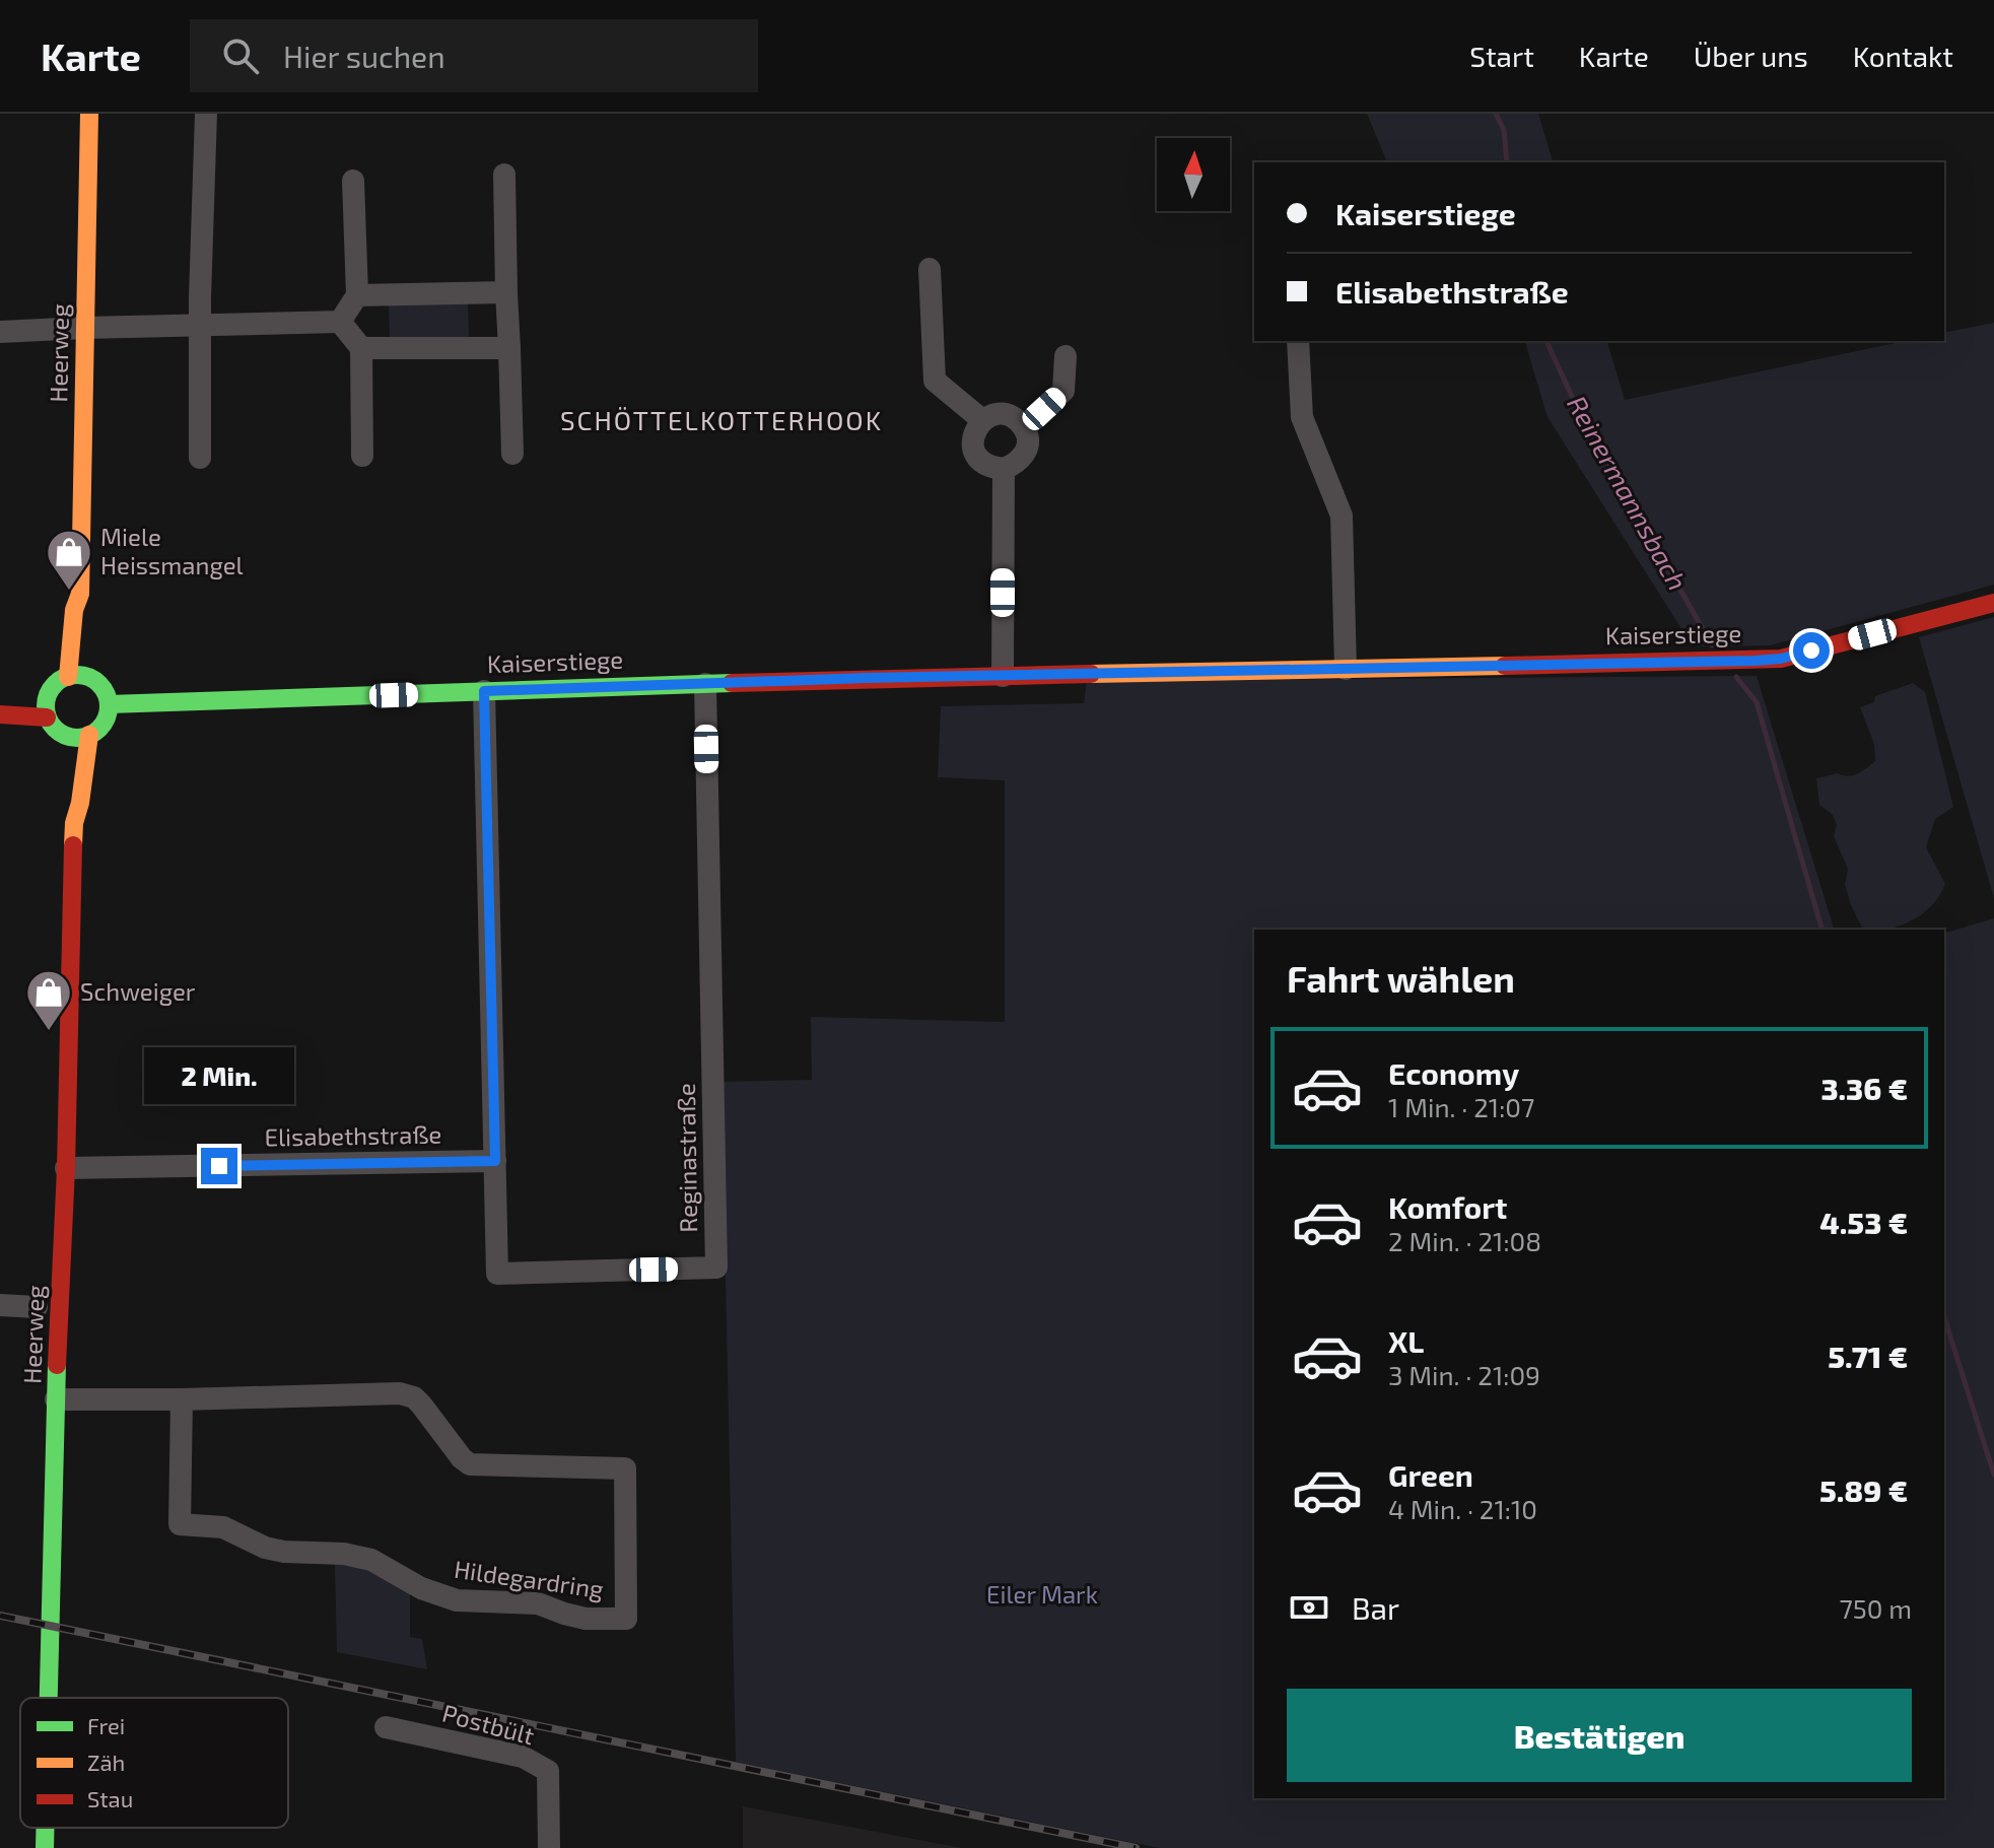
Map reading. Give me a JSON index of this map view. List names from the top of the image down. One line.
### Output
{"streets":{"street":["Heerweg","Kaiserstiege","Elisabethstraße","Reginastraße","Hildegardring","Postbült"]},"crossings":[["Heerweg","Elisabethstraße"],["Heerweg","Hildegardring"],["Kaiserstiege","Reginastraße"],["Elisabethstraße","Reginastraße"]],"districts":["SCHÖTTELKOTTERHOOK"],"water":["Reinermannsbach"],"parks":["Eiler Mark"],"places":{"shop":["Miele Heissmangel","Schweiger"]},"legend":["Frei","Zäh","Stau"],"north":"top","page":{"header":"Karte","search":"Hier suchen","nav":["Start","Karte","Über uns","Kontakt"],"banner":["Kaiserstiege","Elisabethstraße"],"heading":"Fahrt wählen","list":[{"name":"Economy","note":"1 Min. · 21:07","value":"3.36 €"},{"name":"Komfort","note":"2 Min. · 21:08","value":"4.53 €"},{"name":"XL","note":"3 Min. · 21:09","value":"5.71 €"},{"name":"Green","note":"4 Min. · 21:10","value":"5.89 €"}],"bubble":"2 Min.","pay":["Bar","750 m"],"buttons":"Bestätigen"}}
